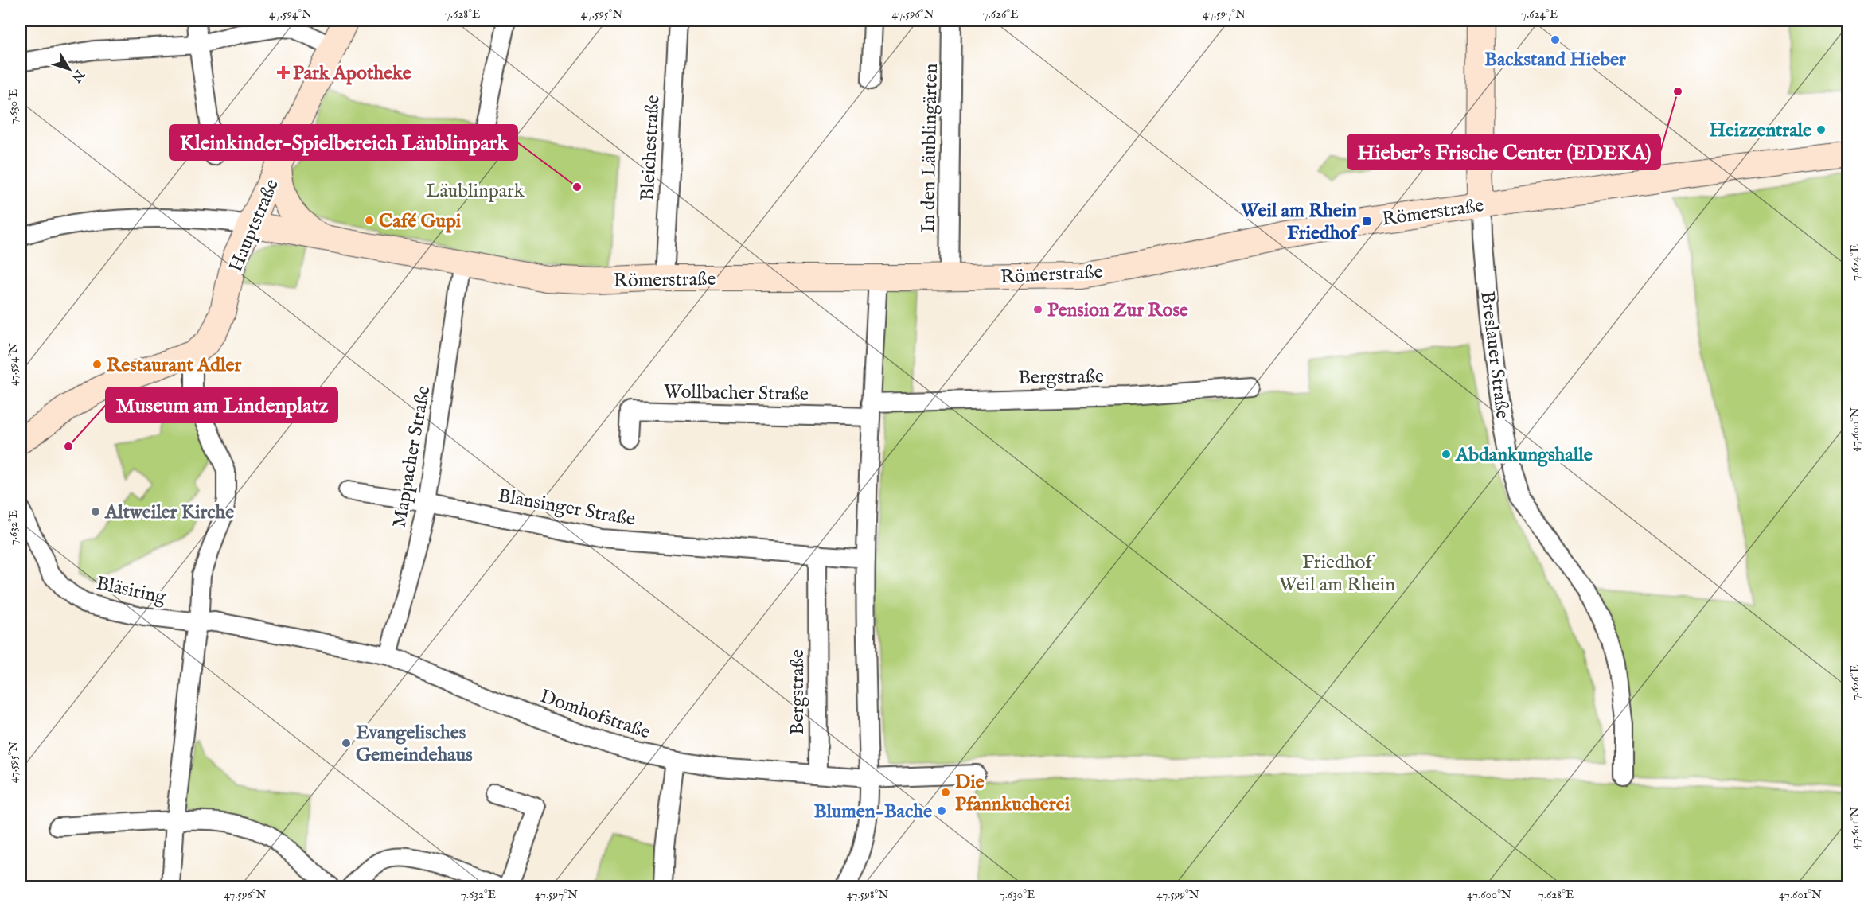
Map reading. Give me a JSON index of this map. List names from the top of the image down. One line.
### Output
{"streets":{"street":["Bleichestraße","In den Läublingärten","Römerstraße","Hauptstraße","Breslauer Straße","Bergstraße","Wollbacher Straße","Mappacher Straße","Blansinger Straße","Bläsiring","Domhofstraße"]},"crossings":[["Bleichestraße","Römerstraße"],["In den Läublingärten","Römerstraße"],["Römerstraße","Hauptstraße"],["Römerstraße","Breslauer Straße"],["Römerstraße","Mappacher Straße"],["Bergstraße","Wollbacher Straße"],["Bergstraße","Blansinger Straße"],["Bergstraße","Domhofstraße"],["Mappacher Straße","Blansinger Straße"],["Mappacher Straße","Domhofstraße"],["Bläsiring","Domhofstraße"]],"parks":["Läublinpark","Friedhof Weil am Rhein"],"places":{"other":["Backstand Hieber","Hieber's Frische Center (EDEKA)","Heizzentrale","Kleinkinder-Spielbereich Läublinpark","Café Gupi","Pension Zur Rose","Restaurant Adler","Museum am Lindenplatz","Abdankungshalle","Altweiler Kirche","Evangelisches Gemeindehaus","Die Pfannkucherei","Blumen-Bache"],"health":["Park Apotheke"],"transit":["Weil am Rhein Friedhof"]},"north":"bottom right","coordinates":["47.594°N","7.628°E","47.595°N","47.596°N","7.626°E","47.597°N","7.624°E","7.630°E","47.600°N","7.632°E","47.601°N","47.598°N","47.599°N"]}
